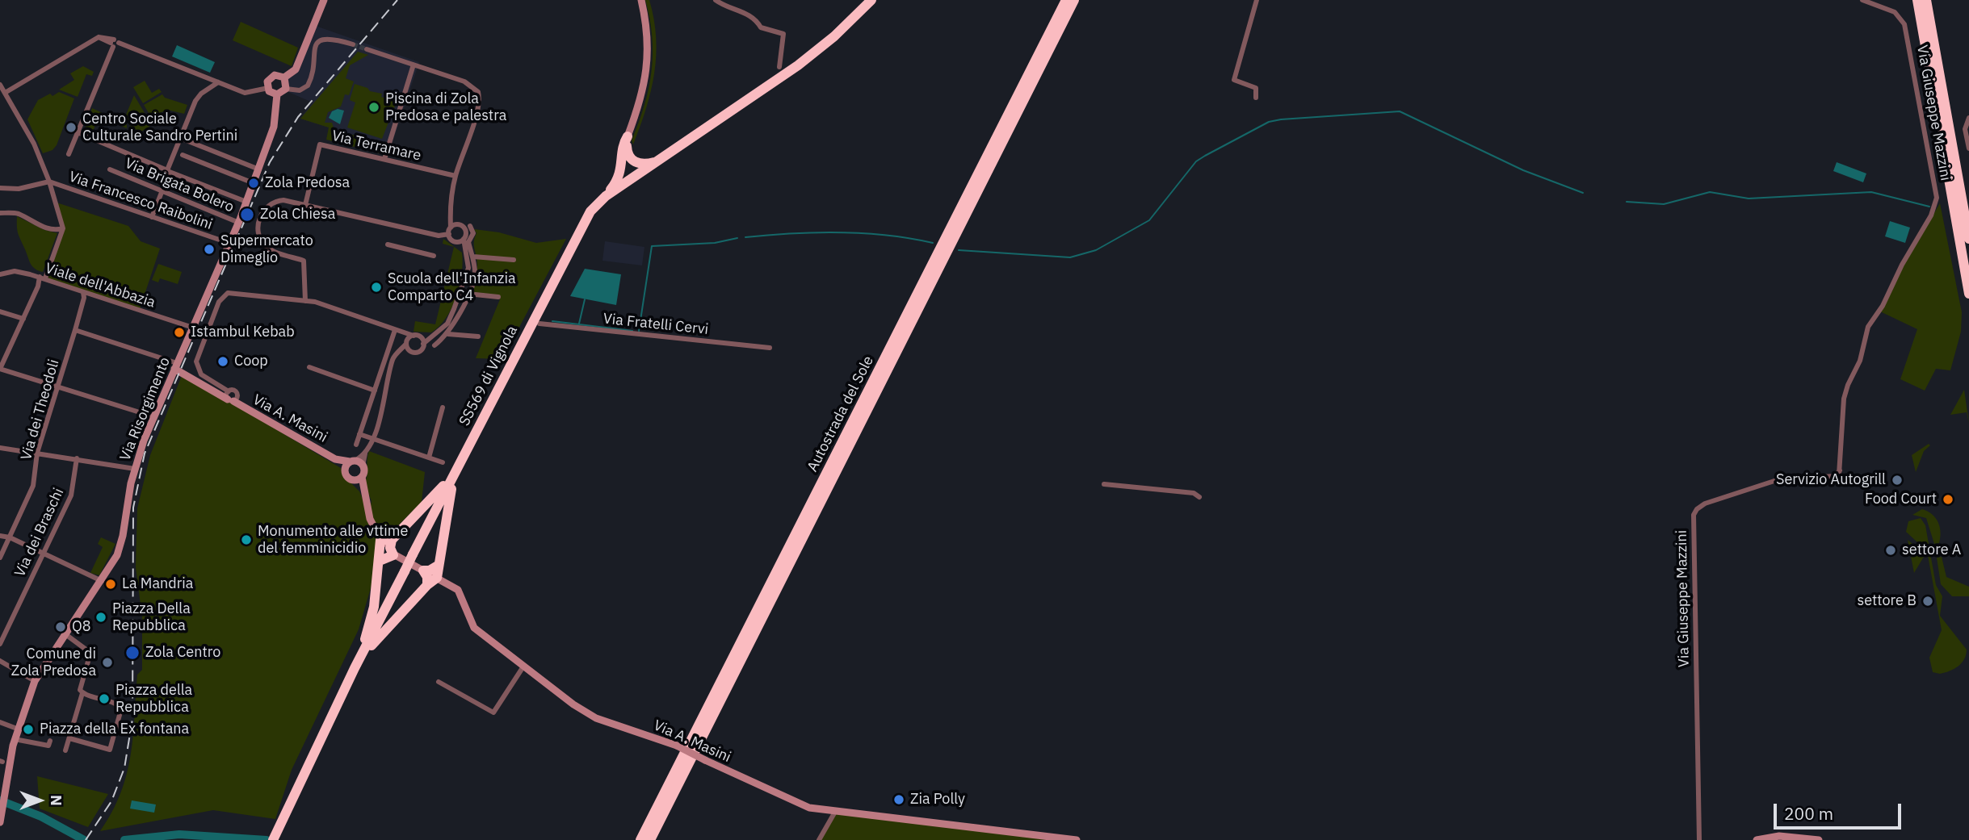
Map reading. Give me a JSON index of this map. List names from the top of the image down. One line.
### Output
{"streets":{"highway":["SS569 di Vignola","Autostrada del Sole"],"street":["Via Giuseppe Mazzini","Via Terramare","Via Brigata Bolero","Via Francesco Raibolini","Viale dell'Abbazia","Via Fratelli Cervi","Via Risorgimento","Via dei Theodoli","Via A. Masini","Via dei Braschi"]},"crossings":[["Via Brigata Bolero","Via Risorgimento"],["Via Francesco Raibolini","Via Risorgimento"],["Viale dell'Abbazia","Via Risorgimento"],["Viale dell'Abbazia","Via dei Theodoli"],["Via Risorgimento","Via A. Masini"]],"places":["Piscina di Zola Predosa e palestra","Centro Sociale Culturale Sandro Pertini","Zola Predosa","Zola Chiesa","Supermercato Dimeglio","Scuola dell'Infanzia Comparto C4","Istambul Kebab","Coop","Servizio Autogrill","Food Court","Monumento alle vttime del femminicidio","settore A","La Mandria","settore B","Piazza Della Repubblica","Q8","Zola Centro","Comune di Zola Predosa","Piazza della Repubblica","Piazza della Ex fontana","Zia Polly"],"scale_bar":"200 m","north":"right"}
